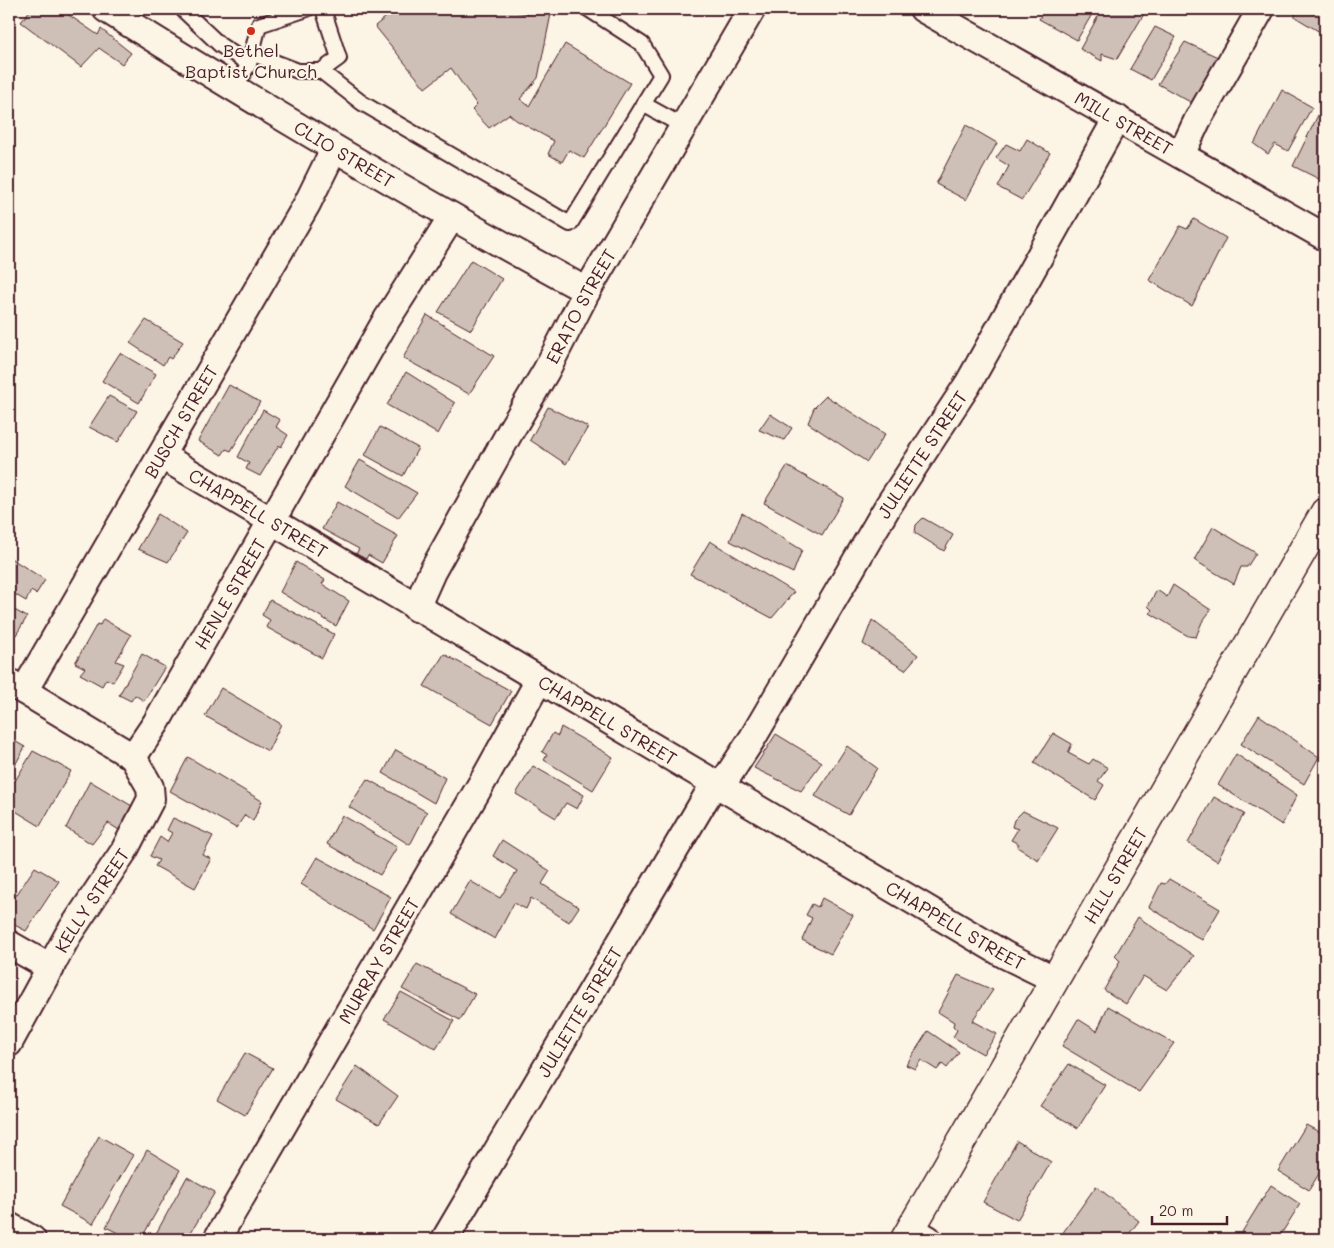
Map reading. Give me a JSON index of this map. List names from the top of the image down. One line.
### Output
{"streets":{"street":["MILL STREET","CLIO STREET","ERATO STREET","BUSCH STREET","JULIETTE STREET","CHAPPELL STREET","HENLE STREET","HILL STREET","KELLY STREET","MURRAY STREET"]},"crossings":[["MILL STREET","JULIETTE STREET"],["CLIO STREET","ERATO STREET"],["CLIO STREET","BUSCH STREET"],["CLIO STREET","HENLE STREET"],["ERATO STREET","CHAPPELL STREET"],["BUSCH STREET","CHAPPELL STREET"],["JULIETTE STREET","CHAPPELL STREET"],["CHAPPELL STREET","HENLE STREET"],["CHAPPELL STREET","HILL STREET"],["CHAPPELL STREET","MURRAY STREET"],["HENLE STREET","KELLY STREET"]],"places":["Bethel Baptist Church"],"scale_bar":"20 m"}
